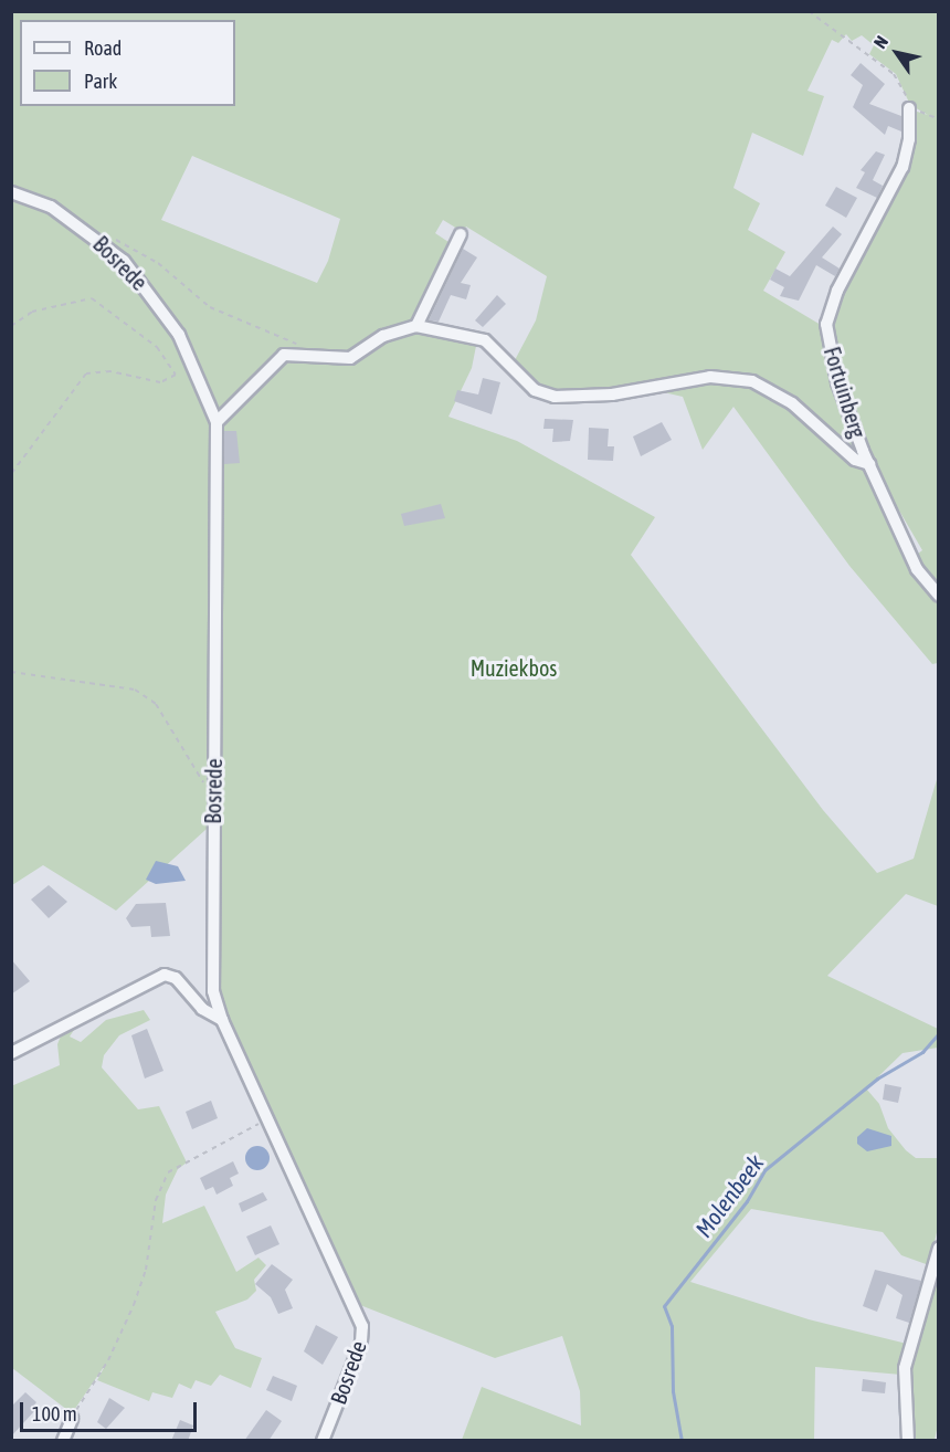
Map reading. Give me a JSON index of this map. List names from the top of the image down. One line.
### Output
{"streets":{"street":["Bosrede","Fortuinberg"]},"water":["Molenbeek"],"parks":["Muziekbos"],"legend":["Road","Park"],"scale_bar":"100 m","north":"top left"}
